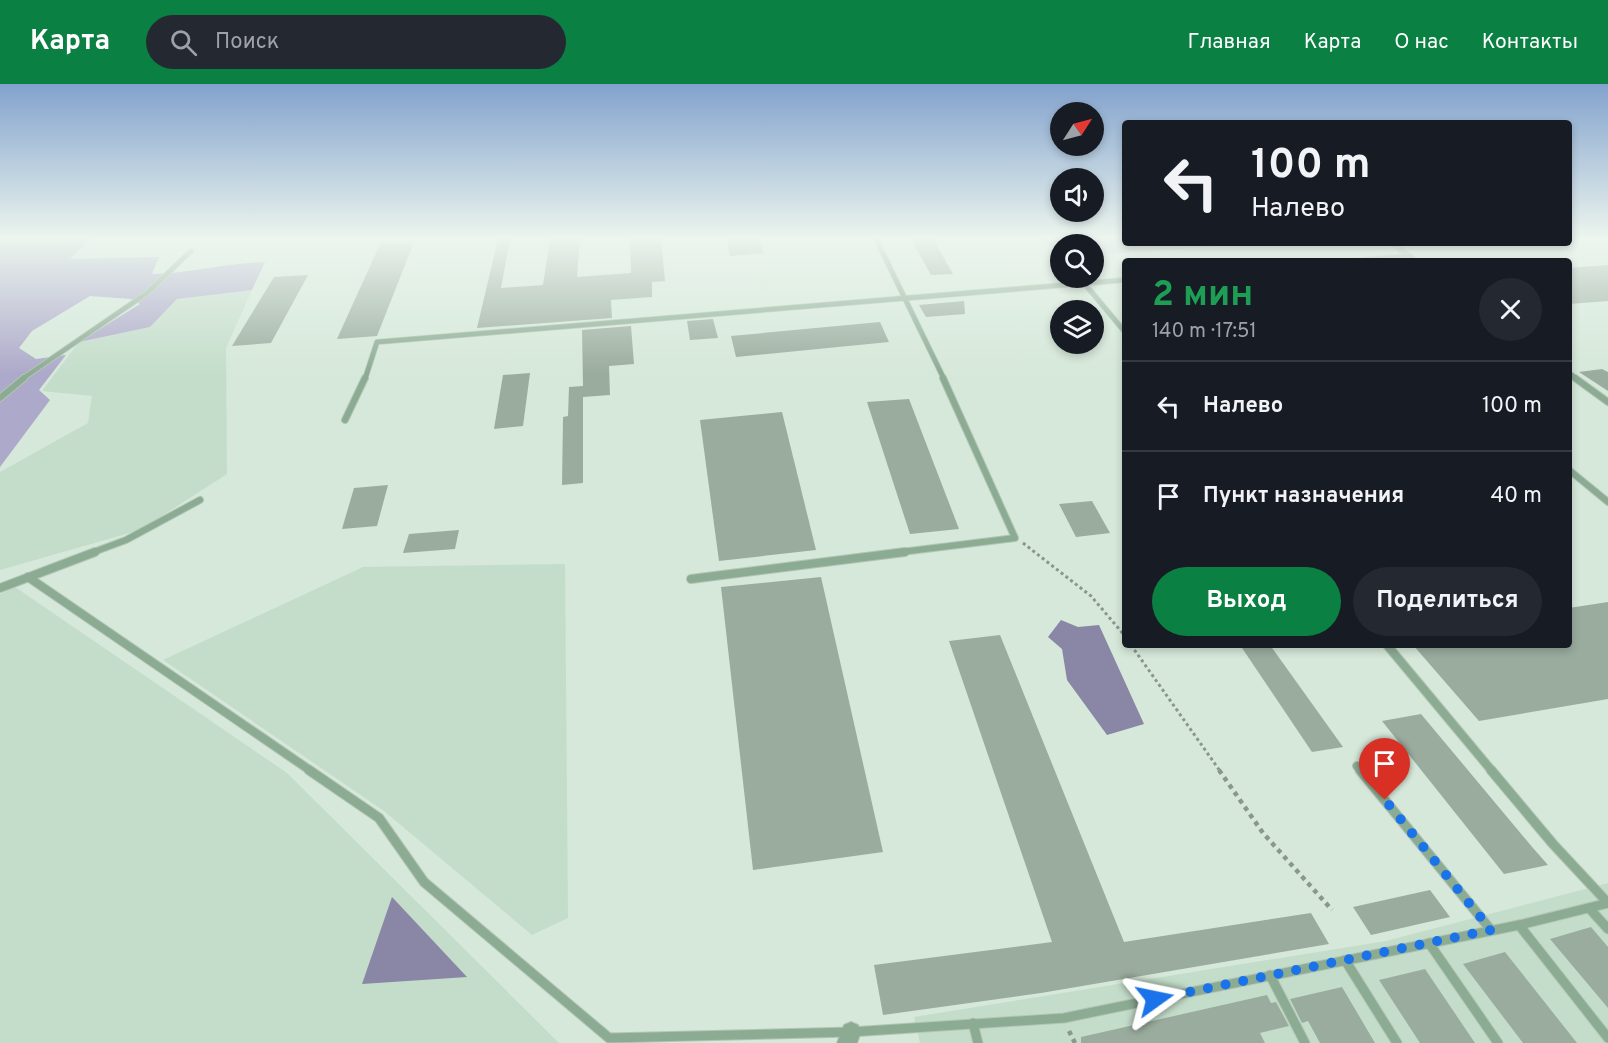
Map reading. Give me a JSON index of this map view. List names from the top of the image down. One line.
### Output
{"north":"top right","page":{"header":"Карта","search":"Поиск","nav":["Главная","Карта","О нас","Контакты"],"turn":["100 m","Налево"],"heading":["2 мин","140 m · 17:51"],"list":[{"name":"Налево","value":"100 m"},{"name":"Пункт назначения","value":"40 m"}],"buttons":["Выход","Поделиться"]}}
